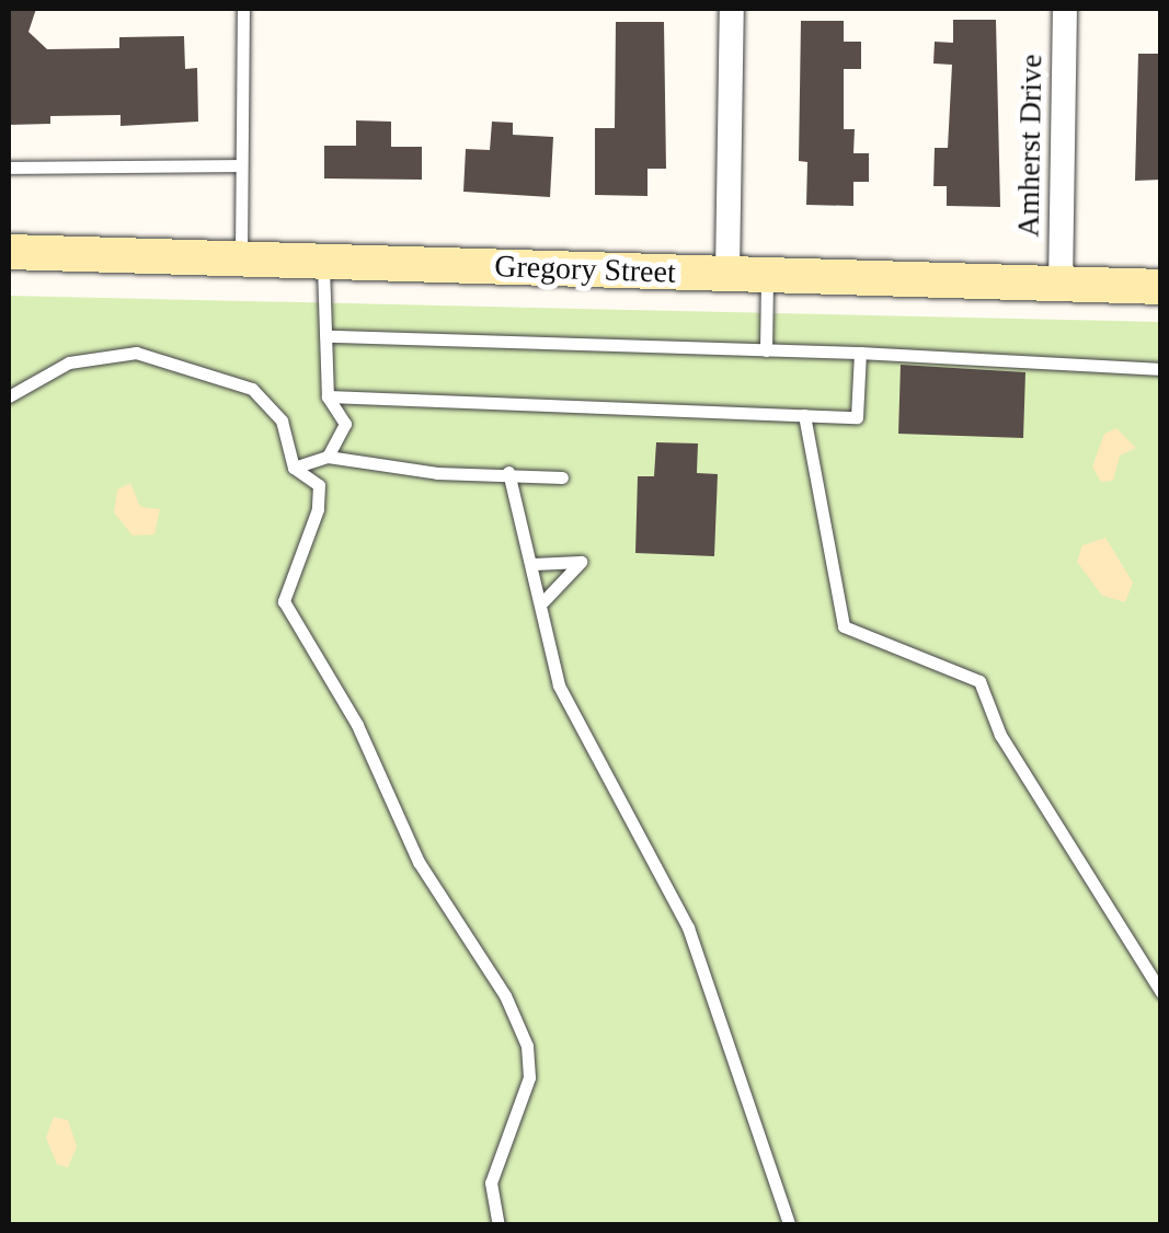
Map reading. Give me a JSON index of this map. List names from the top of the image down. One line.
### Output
{"streets":{"main road":["Gregory Street"],"street":["Amherst Drive"]},"crossings":[["Amherst Drive","Gregory Street"]]}
